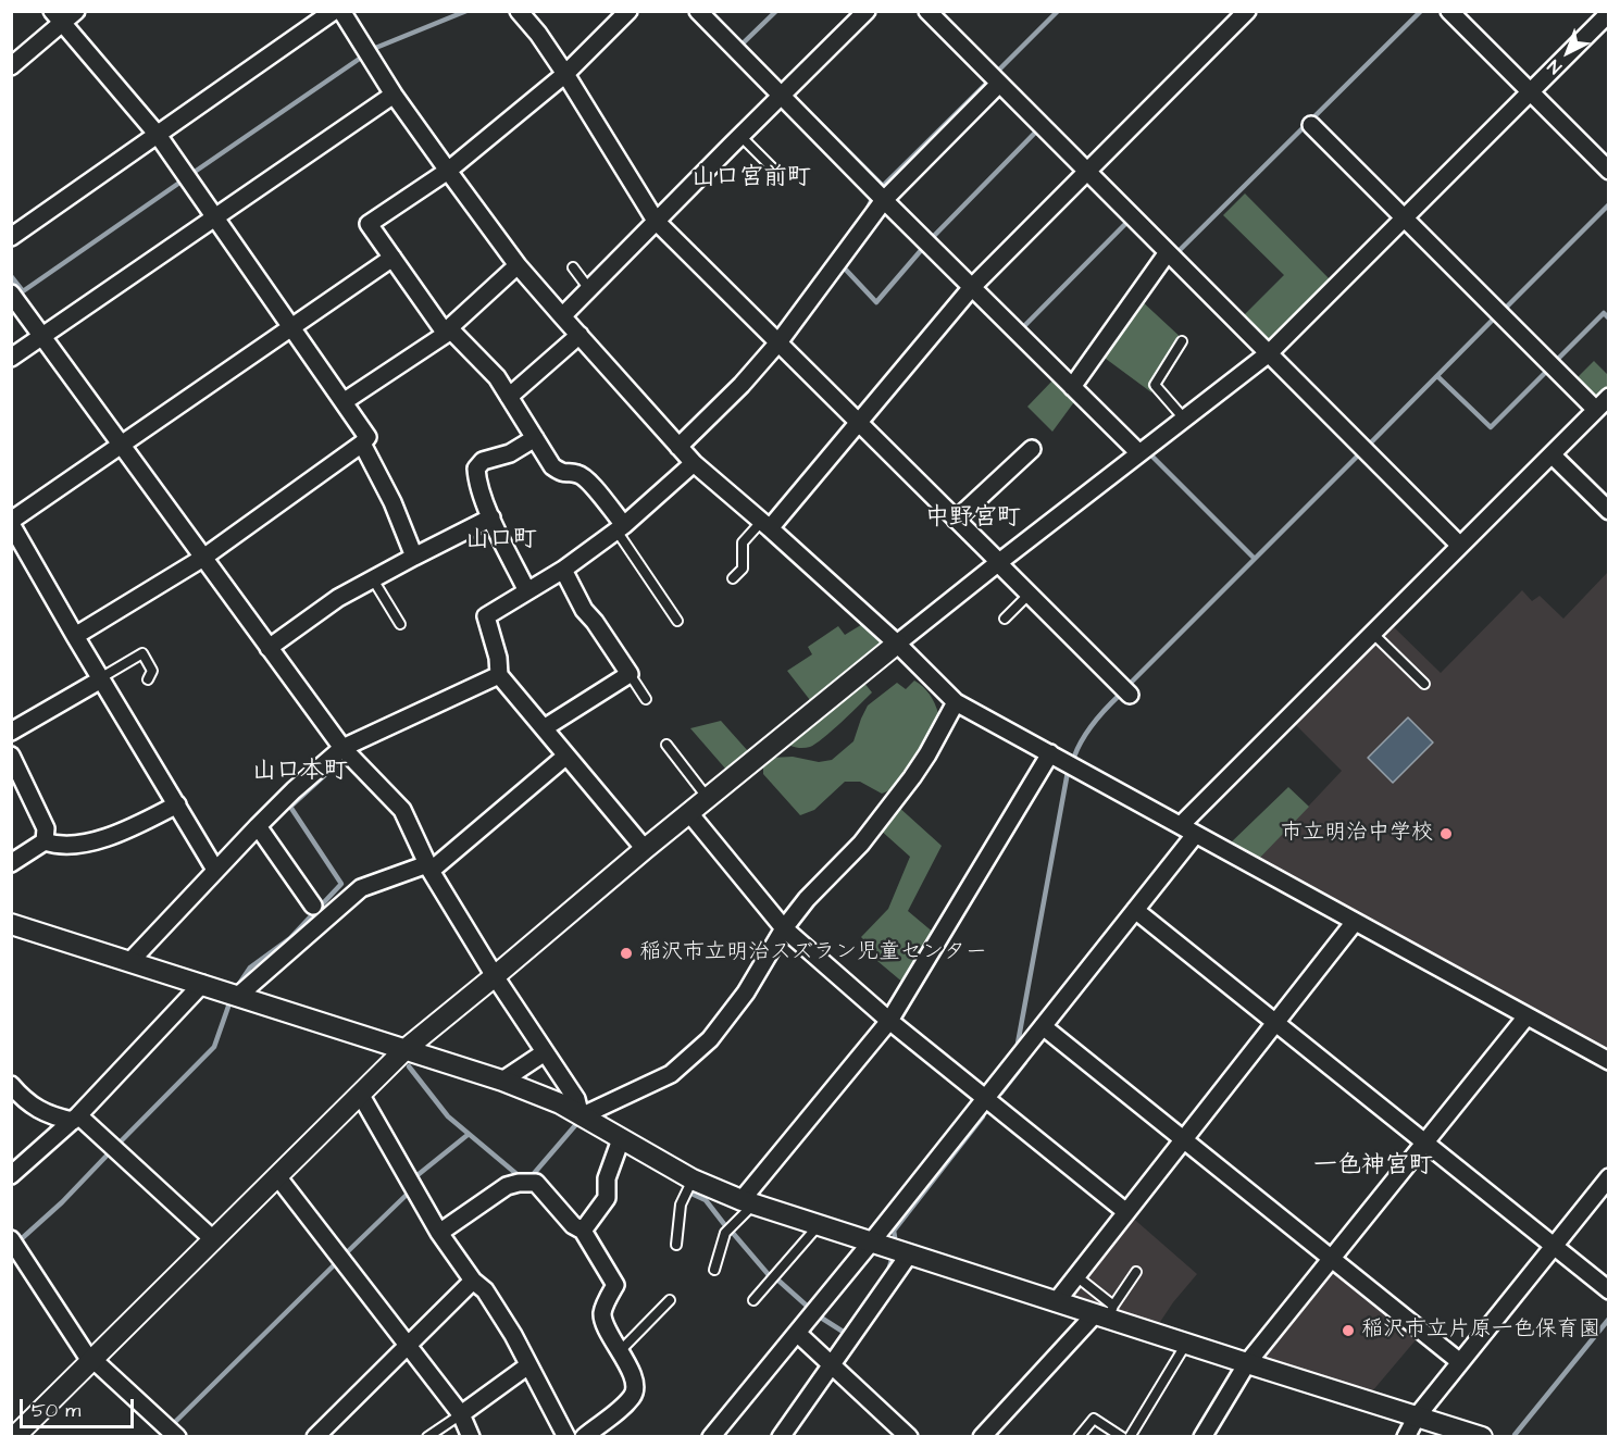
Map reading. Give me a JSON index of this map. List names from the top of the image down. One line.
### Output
{"districts":["山口宮前町","中野宮町","山口町","山口本町","一色神宮町"],"places":["市立明治中学校","稲沢市立明治スズラン児童センター","稲沢市立片原一色保育園"],"scale_bar":"50 m","north":"bottom left"}
